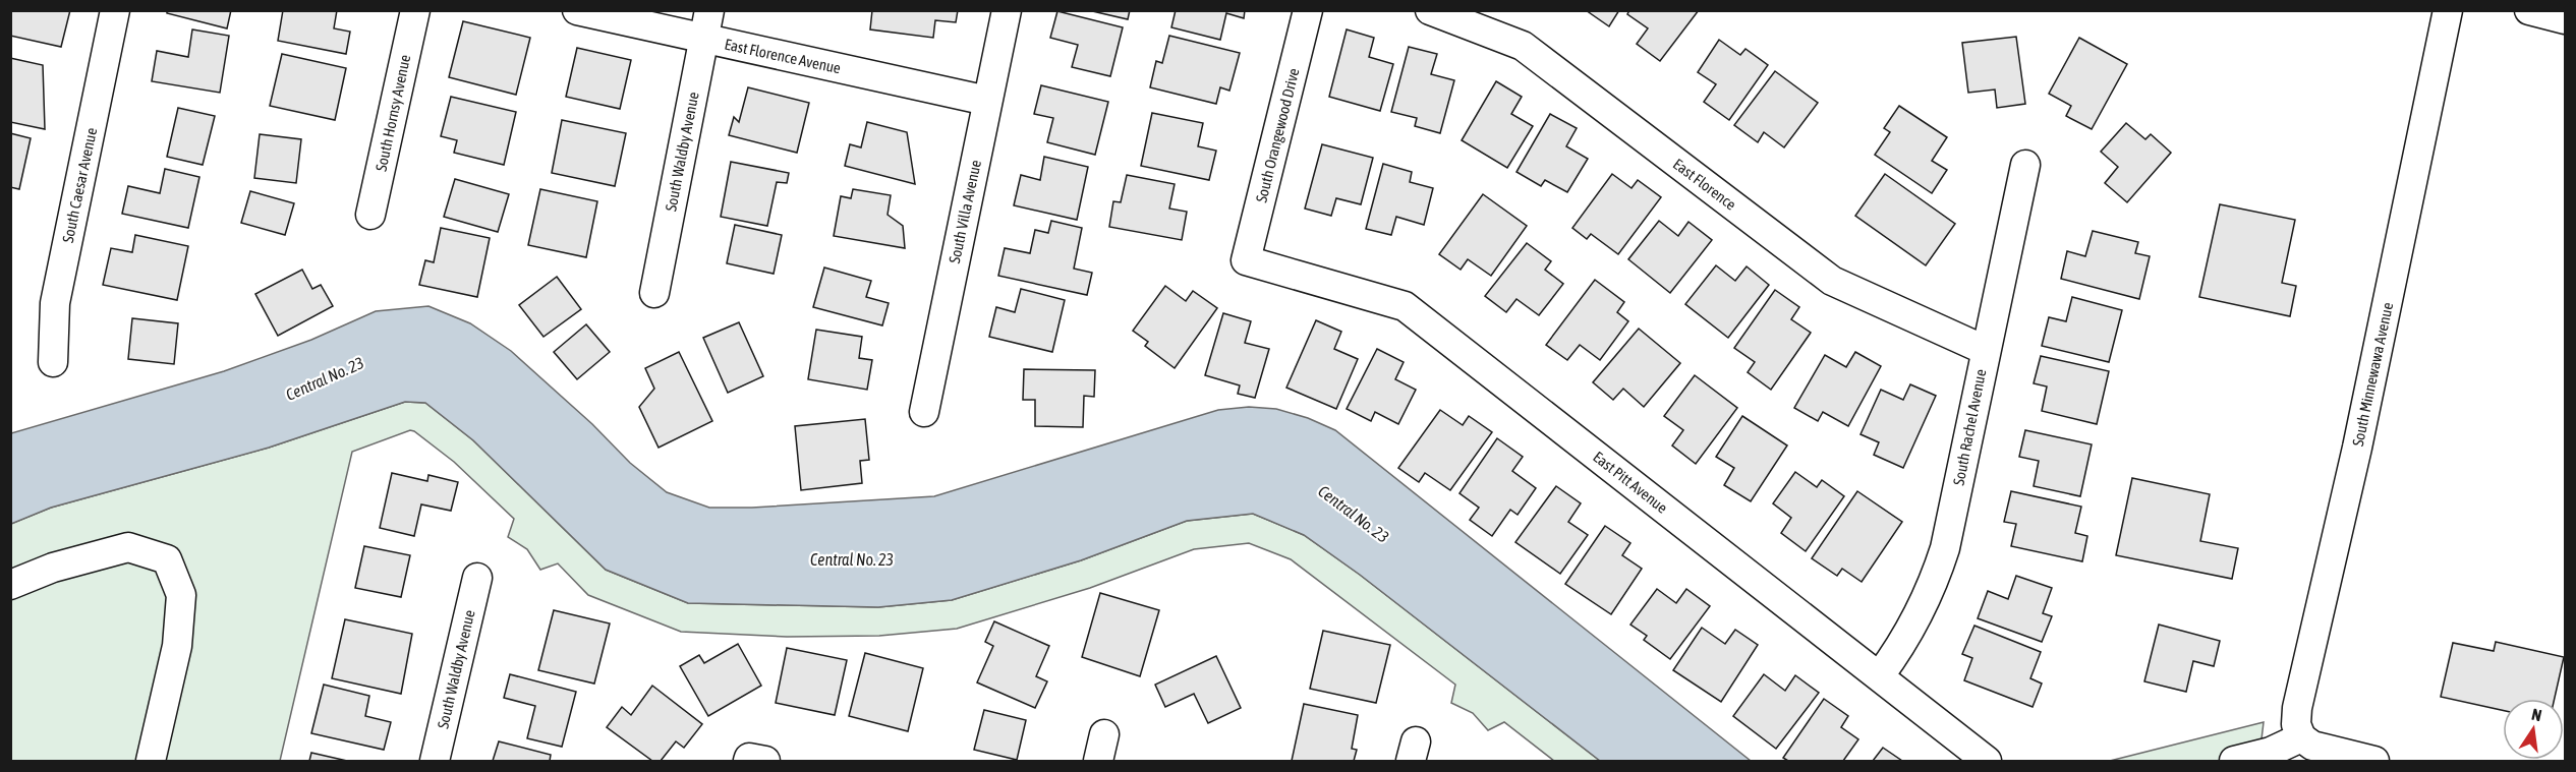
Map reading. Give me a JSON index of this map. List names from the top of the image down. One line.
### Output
{"streets":{"street":["East Florence Avenue","South Hornsy Avenue","South Orangewood Drive","South Waldby Avenue","East Florence","South Caesar Avenue","South Villa Avenue","South Minnewawa Avenue","South Rachel Avenue","East Pitt Avenue"]},"crossings":[["East Florence Avenue","South Waldby Avenue"],["East Florence Avenue","South Villa Avenue"],["South Orangewood Drive","East Pitt Avenue"],["East Florence","South Rachel Avenue"],["South Rachel Avenue","East Pitt Avenue"]],"water":["Central No. 23"],"north":"top"}
